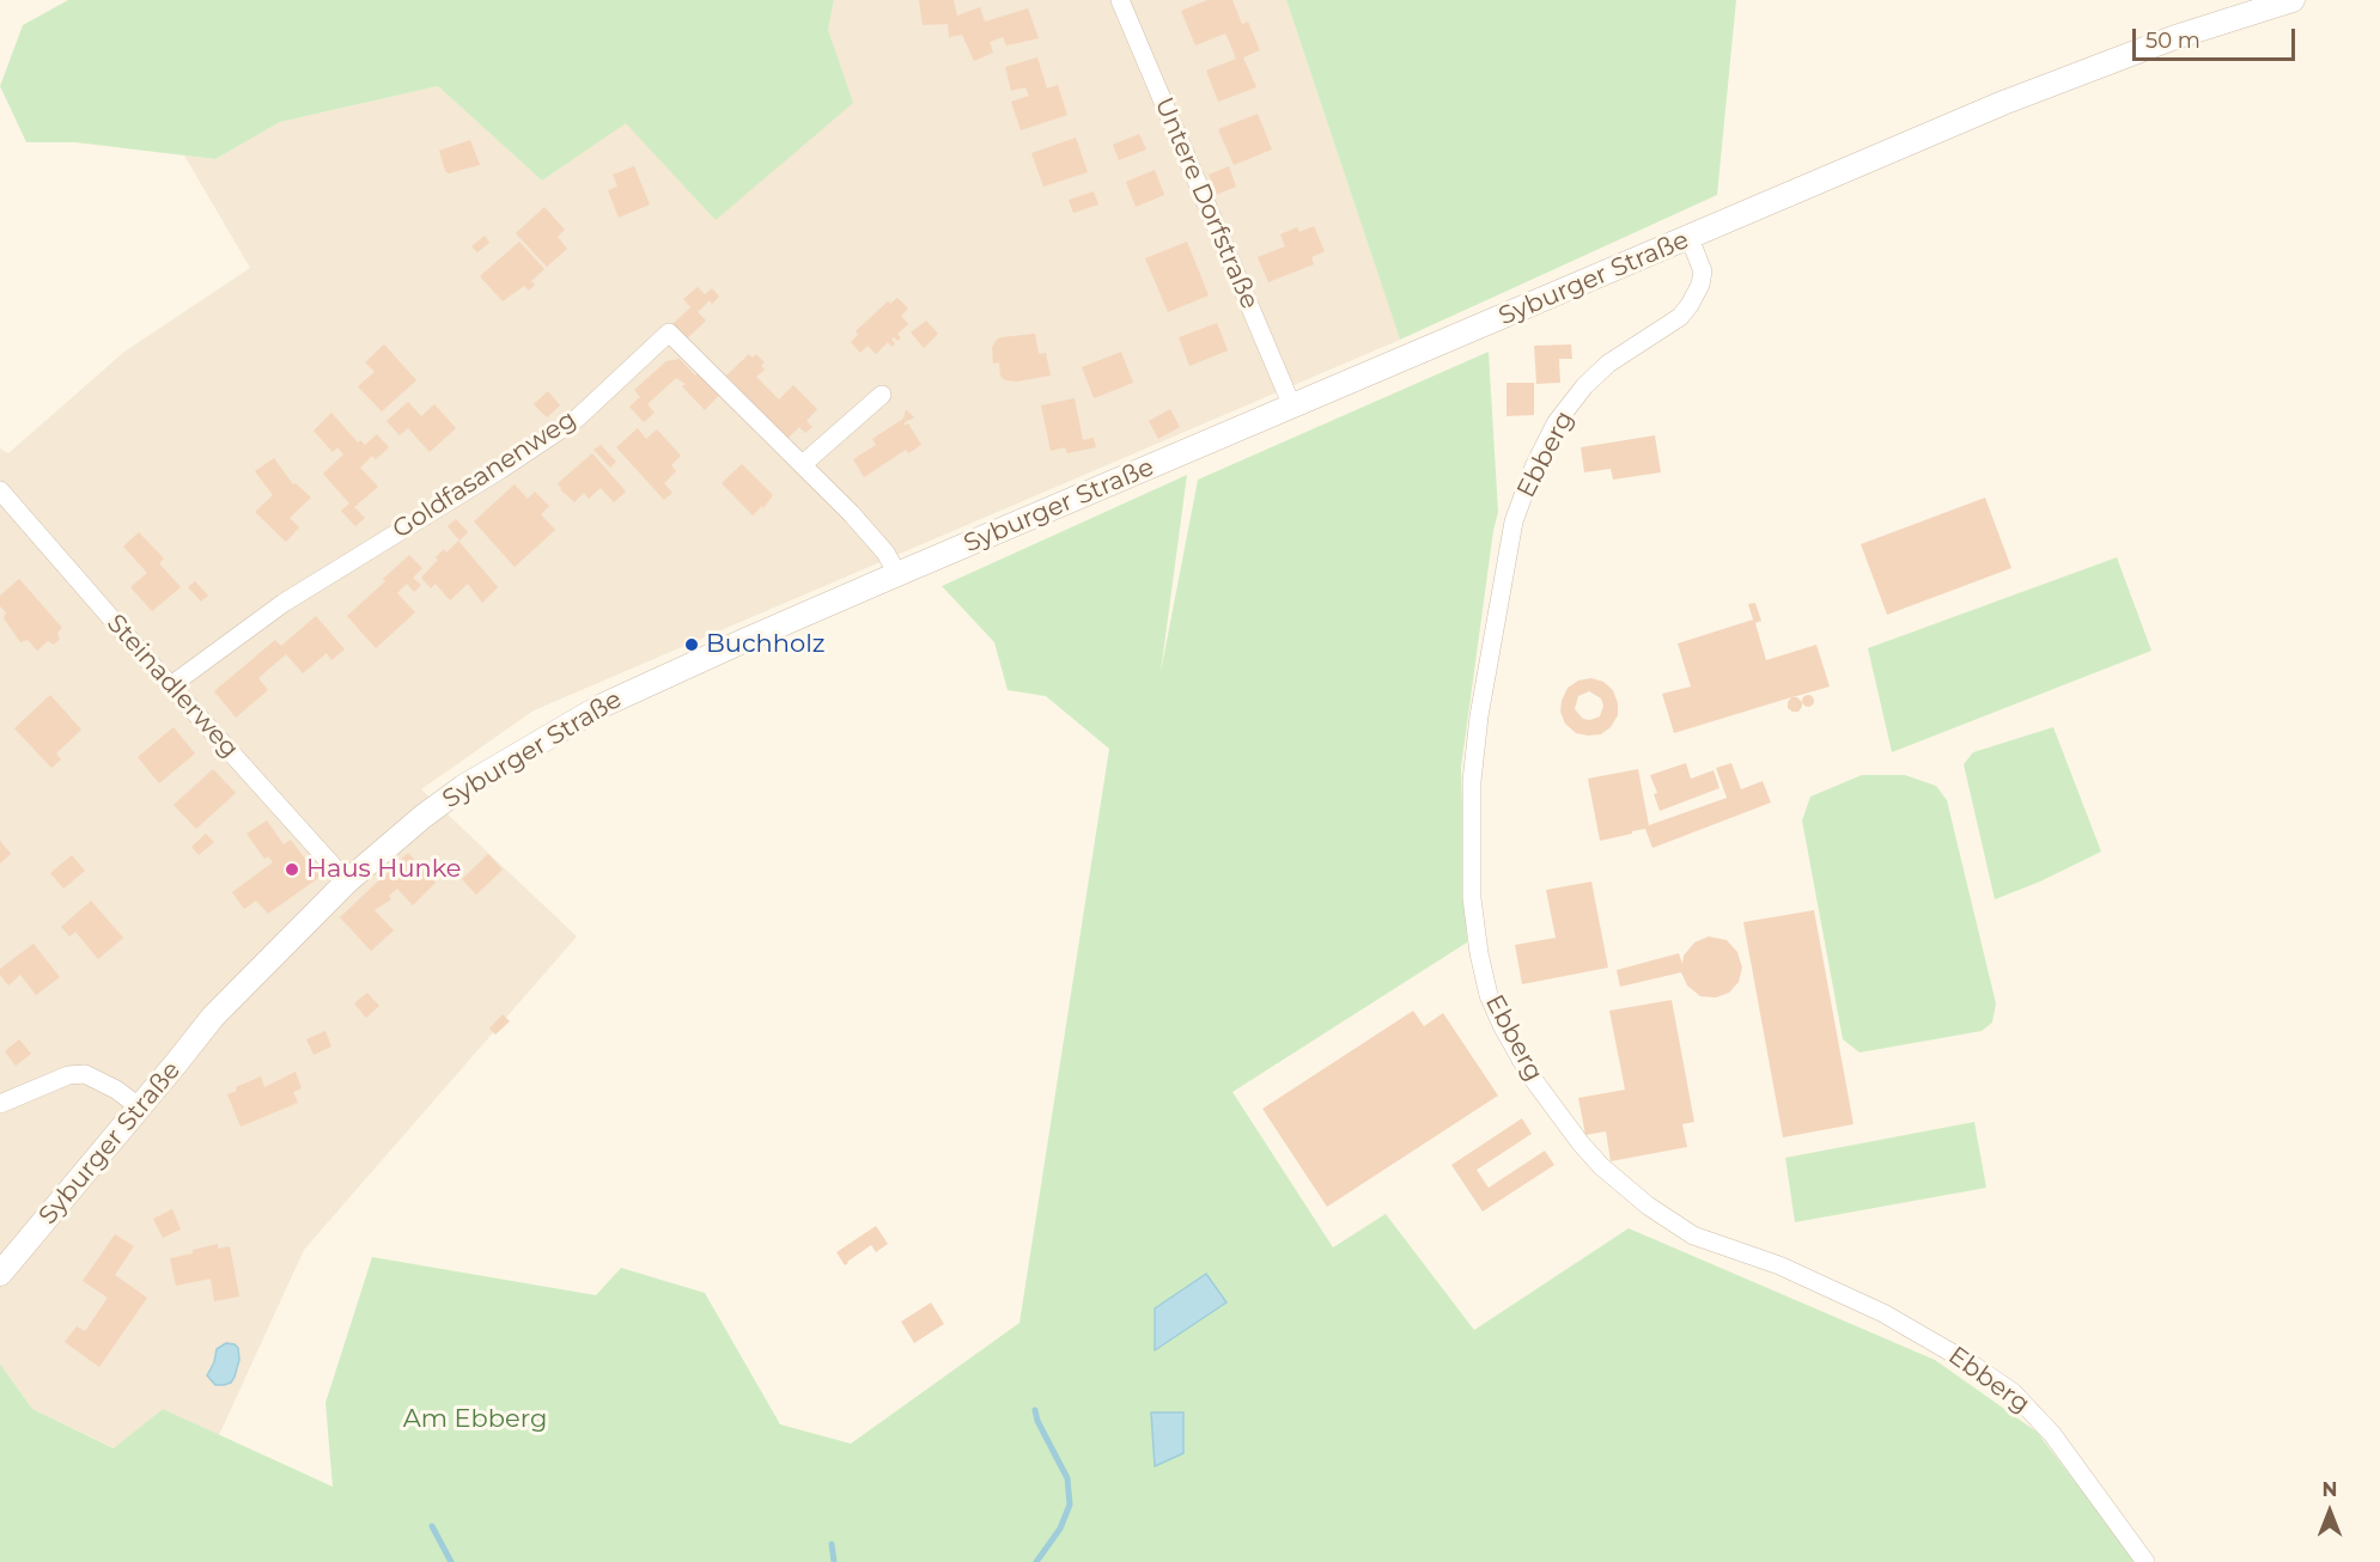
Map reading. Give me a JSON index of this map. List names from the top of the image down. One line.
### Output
{"streets":{"street":["Untere Dorfstraße","Syburger Straße","Ebberg","Goldfasanenweg","Steinadlerweg"]},"crossings":[["Untere Dorfstraße","Syburger Straße"],["Syburger Straße","Ebberg"],["Syburger Straße","Goldfasanenweg"],["Syburger Straße","Steinadlerweg"],["Goldfasanenweg","Steinadlerweg"]],"parks":["Am Ebberg"],"places":["Buchholz","Haus Hunke"],"scale_bar":"50 m","north":"top"}
